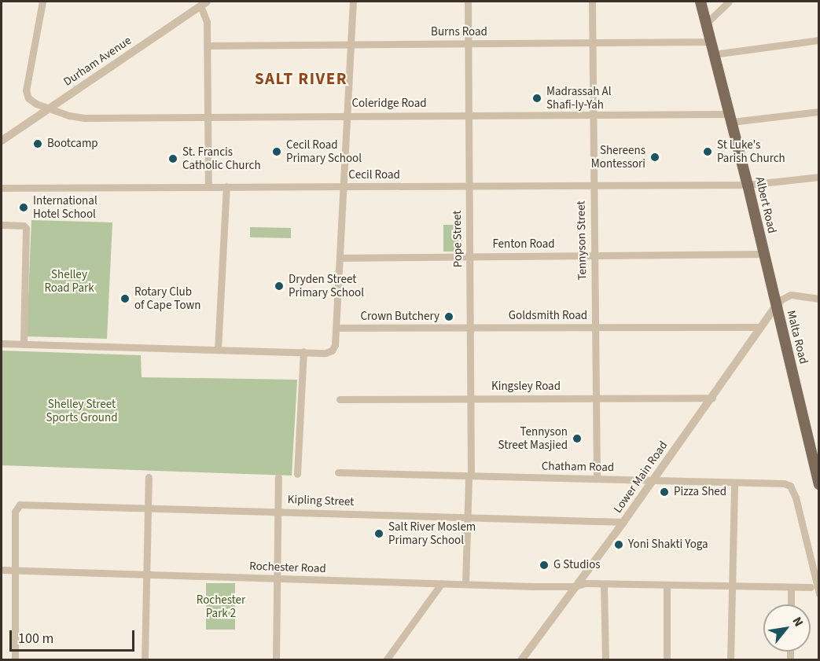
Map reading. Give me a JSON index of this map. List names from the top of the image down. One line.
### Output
{"streets":{"main road":["Albert Road","Malta Road"],"street":["Burns Road","Durham Avenue","Coleridge Road","Cecil Road","Pope Street","Tennyson Street","Fenton Road","Goldsmith Road","Kingsley Road","Chatham Road","Lower Main Road","Kipling Street","Rochester Road"]},"crossings":[["Burns Road","Albert Road"],["Burns Road","Pope Street"],["Burns Road","Tennyson Street"],["Durham Avenue","Coleridge Road"],["Coleridge Road","Albert Road"],["Coleridge Road","Pope Street"],["Coleridge Road","Tennyson Street"],["Cecil Road","Albert Road"],["Cecil Road","Pope Street"],["Cecil Road","Tennyson Street"],["Albert Road","Fenton Road"],["Albert Road","Malta Road"],["Albert Road","Lower Main Road"],["Pope Street","Fenton Road"],["Pope Street","Goldsmith Road"],["Pope Street","Kingsley Road"],["Pope Street","Chatham Road"],["Pope Street","Kipling Street"],["Pope Street","Rochester Road"],["Tennyson Street","Fenton Road"],["Tennyson Street","Goldsmith Road"],["Tennyson Street","Kingsley Road"],["Tennyson Street","Chatham Road"],["Goldsmith Road","Lower Main Road"],["Malta Road","Lower Main Road"],["Kingsley Road","Lower Main Road"],["Chatham Road","Lower Main Road"],["Lower Main Road","Kipling Street"],["Lower Main Road","Rochester Road"],["Kipling Street","Rochester Road"]],"districts":["SALT RIVER"],"parks":["Shelley Road Park","Shelley Street Sports Ground","Rochester Park 2"],"places":["Madrassah Al Shafi-Iy-Yah","Bootcamp","Cecil Road Primary School","St Luke's Parish Church","Shereens Montessori","St. Francis Catholic Church","International Hotel School","Dryden Street Primary School","Rotary Club of Cape Town","Crown Butchery","Tennyson Street Masjied","Pizza Shed","Salt River Moslem Primary School","Yoni Shakti Yoga","G Studios"],"scale_bar":"100 m","north":"top right"}
